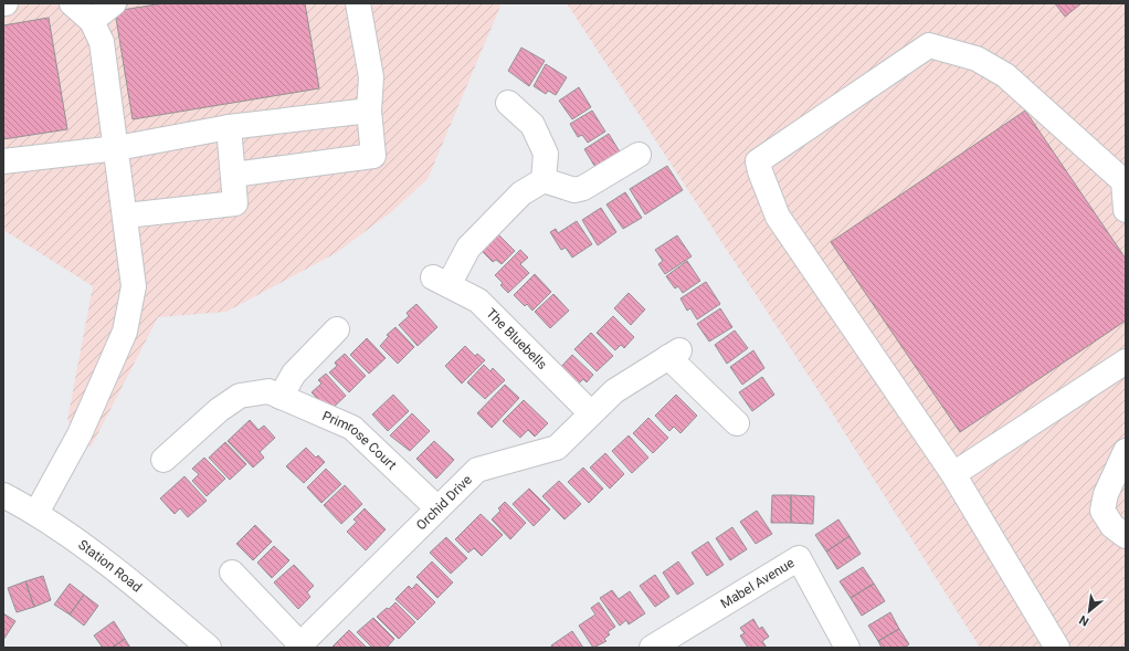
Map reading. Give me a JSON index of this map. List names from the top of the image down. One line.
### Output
{"streets":{"street":["The Bluebells","Primrose Court","Orchid Drive","Station Road","Mabel Avenue"]},"crossings":[["The Bluebells","Orchid Drive"],["Primrose Court","Orchid Drive"]],"north":"bottom left"}
